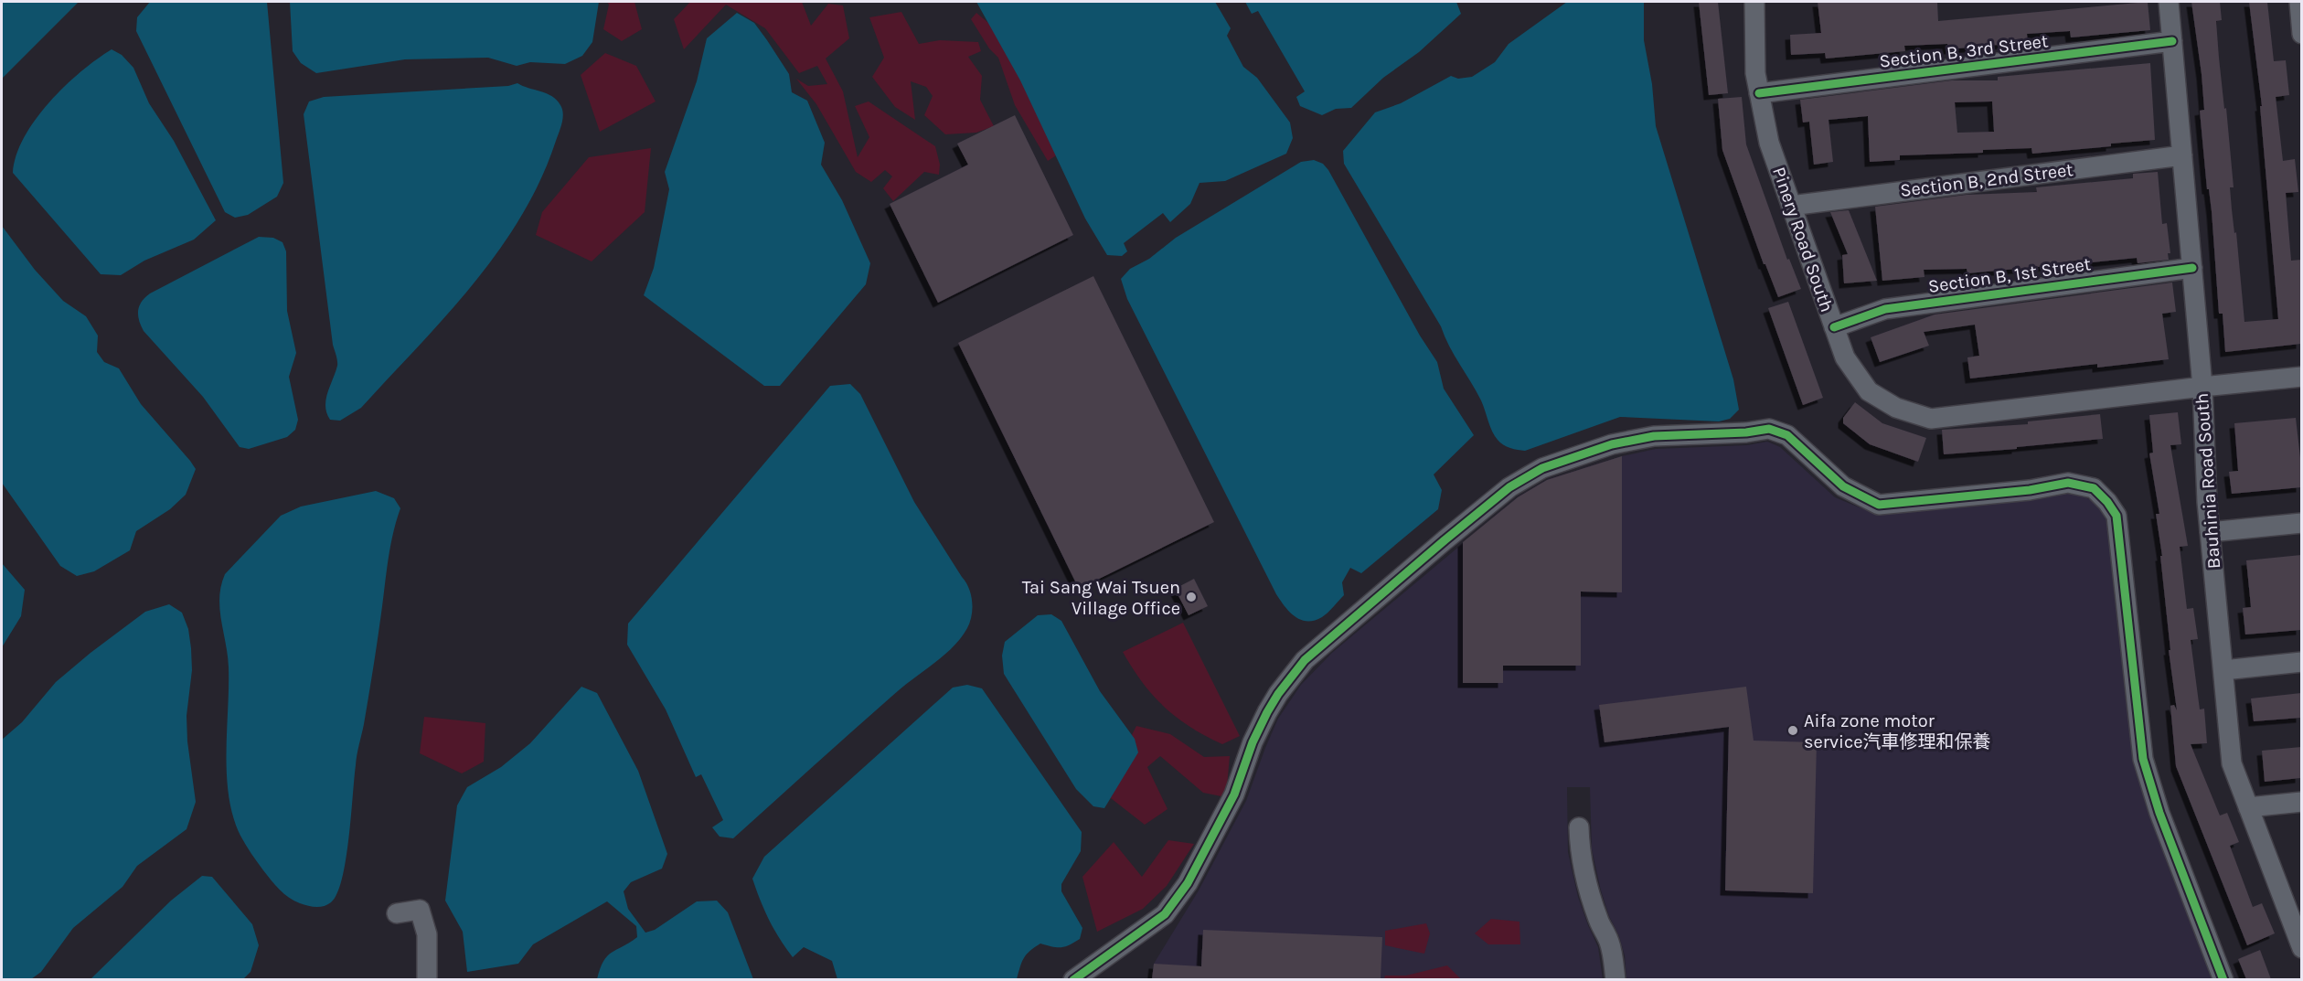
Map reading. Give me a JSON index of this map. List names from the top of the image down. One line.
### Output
{"streets":{"street":["Section B, 3rd Street","Section B, 2nd Street","Pinery Road South","Section B, 1st Street","Bauhinia Road South"]},"crossings":[["Section B, 3rd Street","Pinery Road South"],["Section B, 3rd Street","Bauhinia Road South"],["Section B, 2nd Street","Pinery Road South"],["Section B, 2nd Street","Bauhinia Road South"],["Pinery Road South","Section B, 1st Street"],["Pinery Road South","Bauhinia Road South"],["Section B, 1st Street","Bauhinia Road South"]],"places":["Tai Sang Wai Tsuen Village Office","Aifa zone motor service汽車修理和保養"]}
